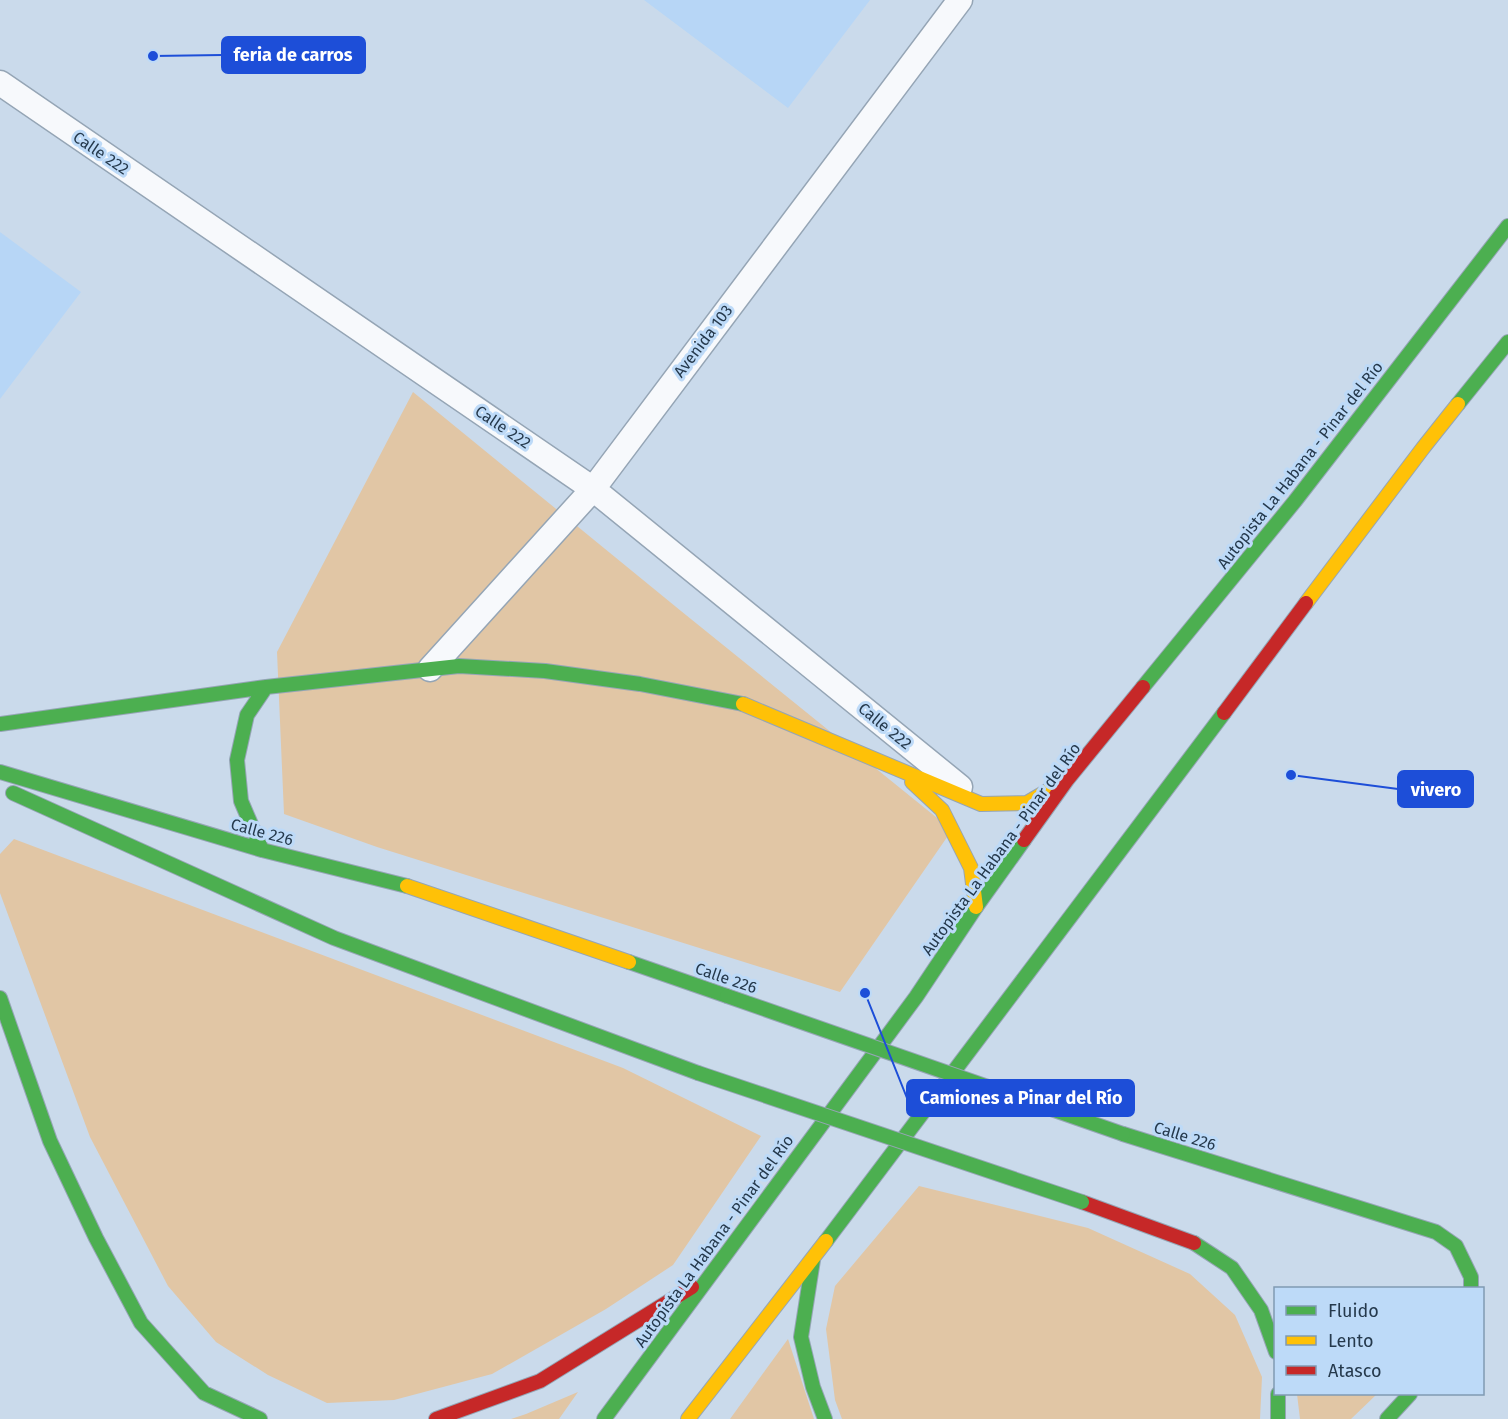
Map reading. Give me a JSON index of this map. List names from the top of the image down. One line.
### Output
{"streets":{"main road":["Autopista La Habana - Pinar del Río","Calle 226"],"street":["Calle 222","Avenida 103"]},"crossings":[["Calle 222","Avenida 103"]],"places":["feria de carros","vivero","Camiones a Pinar del Río"],"legend":["Fluido","Lento","Atasco"]}
